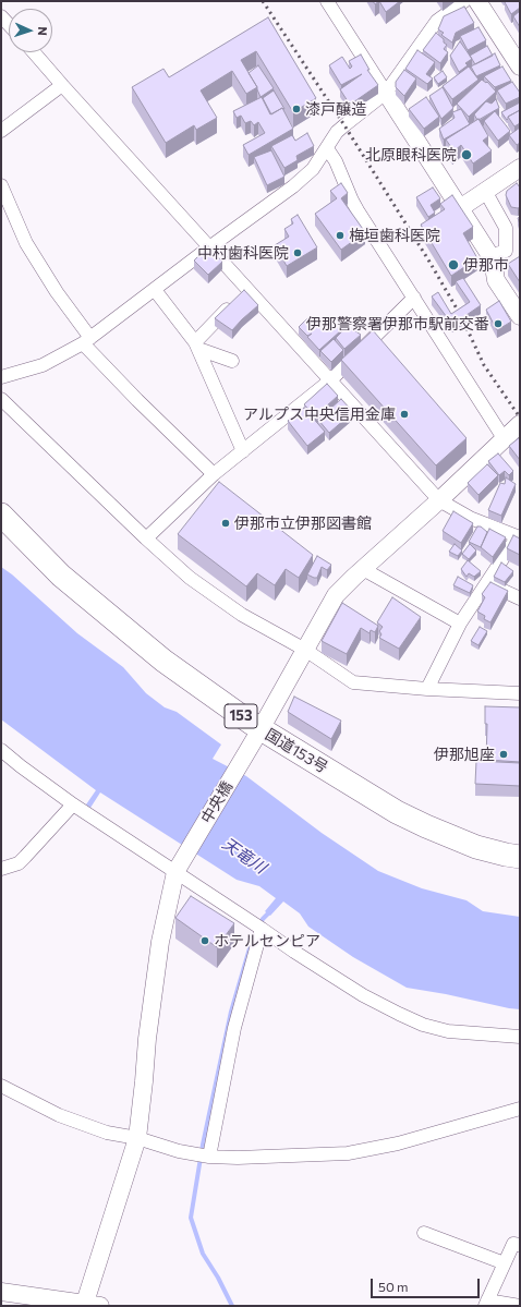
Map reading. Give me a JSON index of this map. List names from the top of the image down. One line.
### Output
{"streets":{"highway":["153","国道153号"],"street":["中央橋"]},"crossings":[["国道153号","中央橋"]],"water":["天竜川"],"places":["漆戸醸造","北原眼科医院","梅垣歯科医院","中村歯科医院","伊那市","伊那警察署伊那市駅前交番","アルプス中央信用金庫","伊那市立伊那図書館","伊那旭座","ホテルセンピア"],"scale_bar":"50 m","north":"right"}
